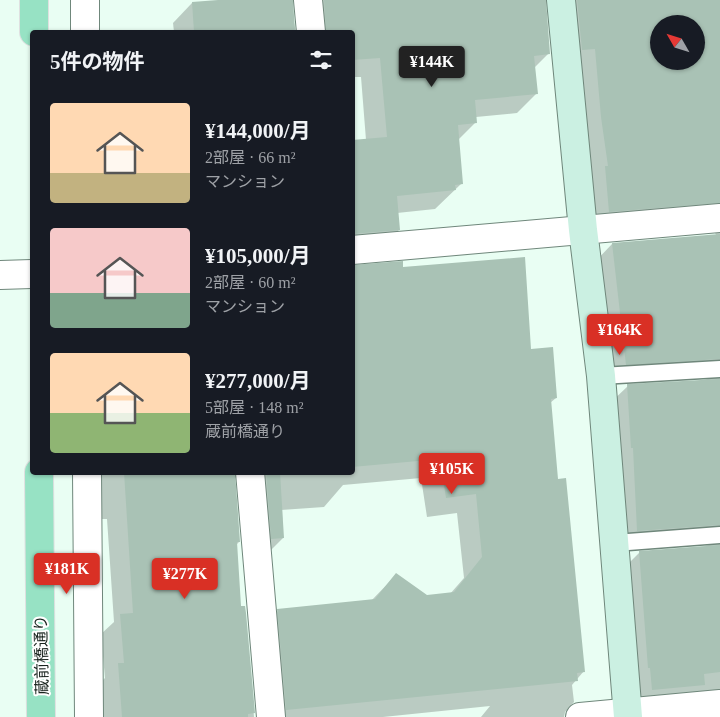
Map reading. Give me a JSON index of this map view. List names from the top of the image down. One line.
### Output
{"streets":{"main road":["蔵前橋通り"]},"north":"top left","page":{"heading":"5件の物件","price":["¥144K","¥164K","¥105K","¥181K","¥277K"],"list":[{"name":"¥144,000/月","note":"2部屋 · 66 m² · マンション"},{"name":"¥105,000/月","note":"2部屋 · 60 m² · マンション"},{"name":"¥277,000/月","note":"5部屋 · 148 m² · 蔵前橋通り"}]}}
